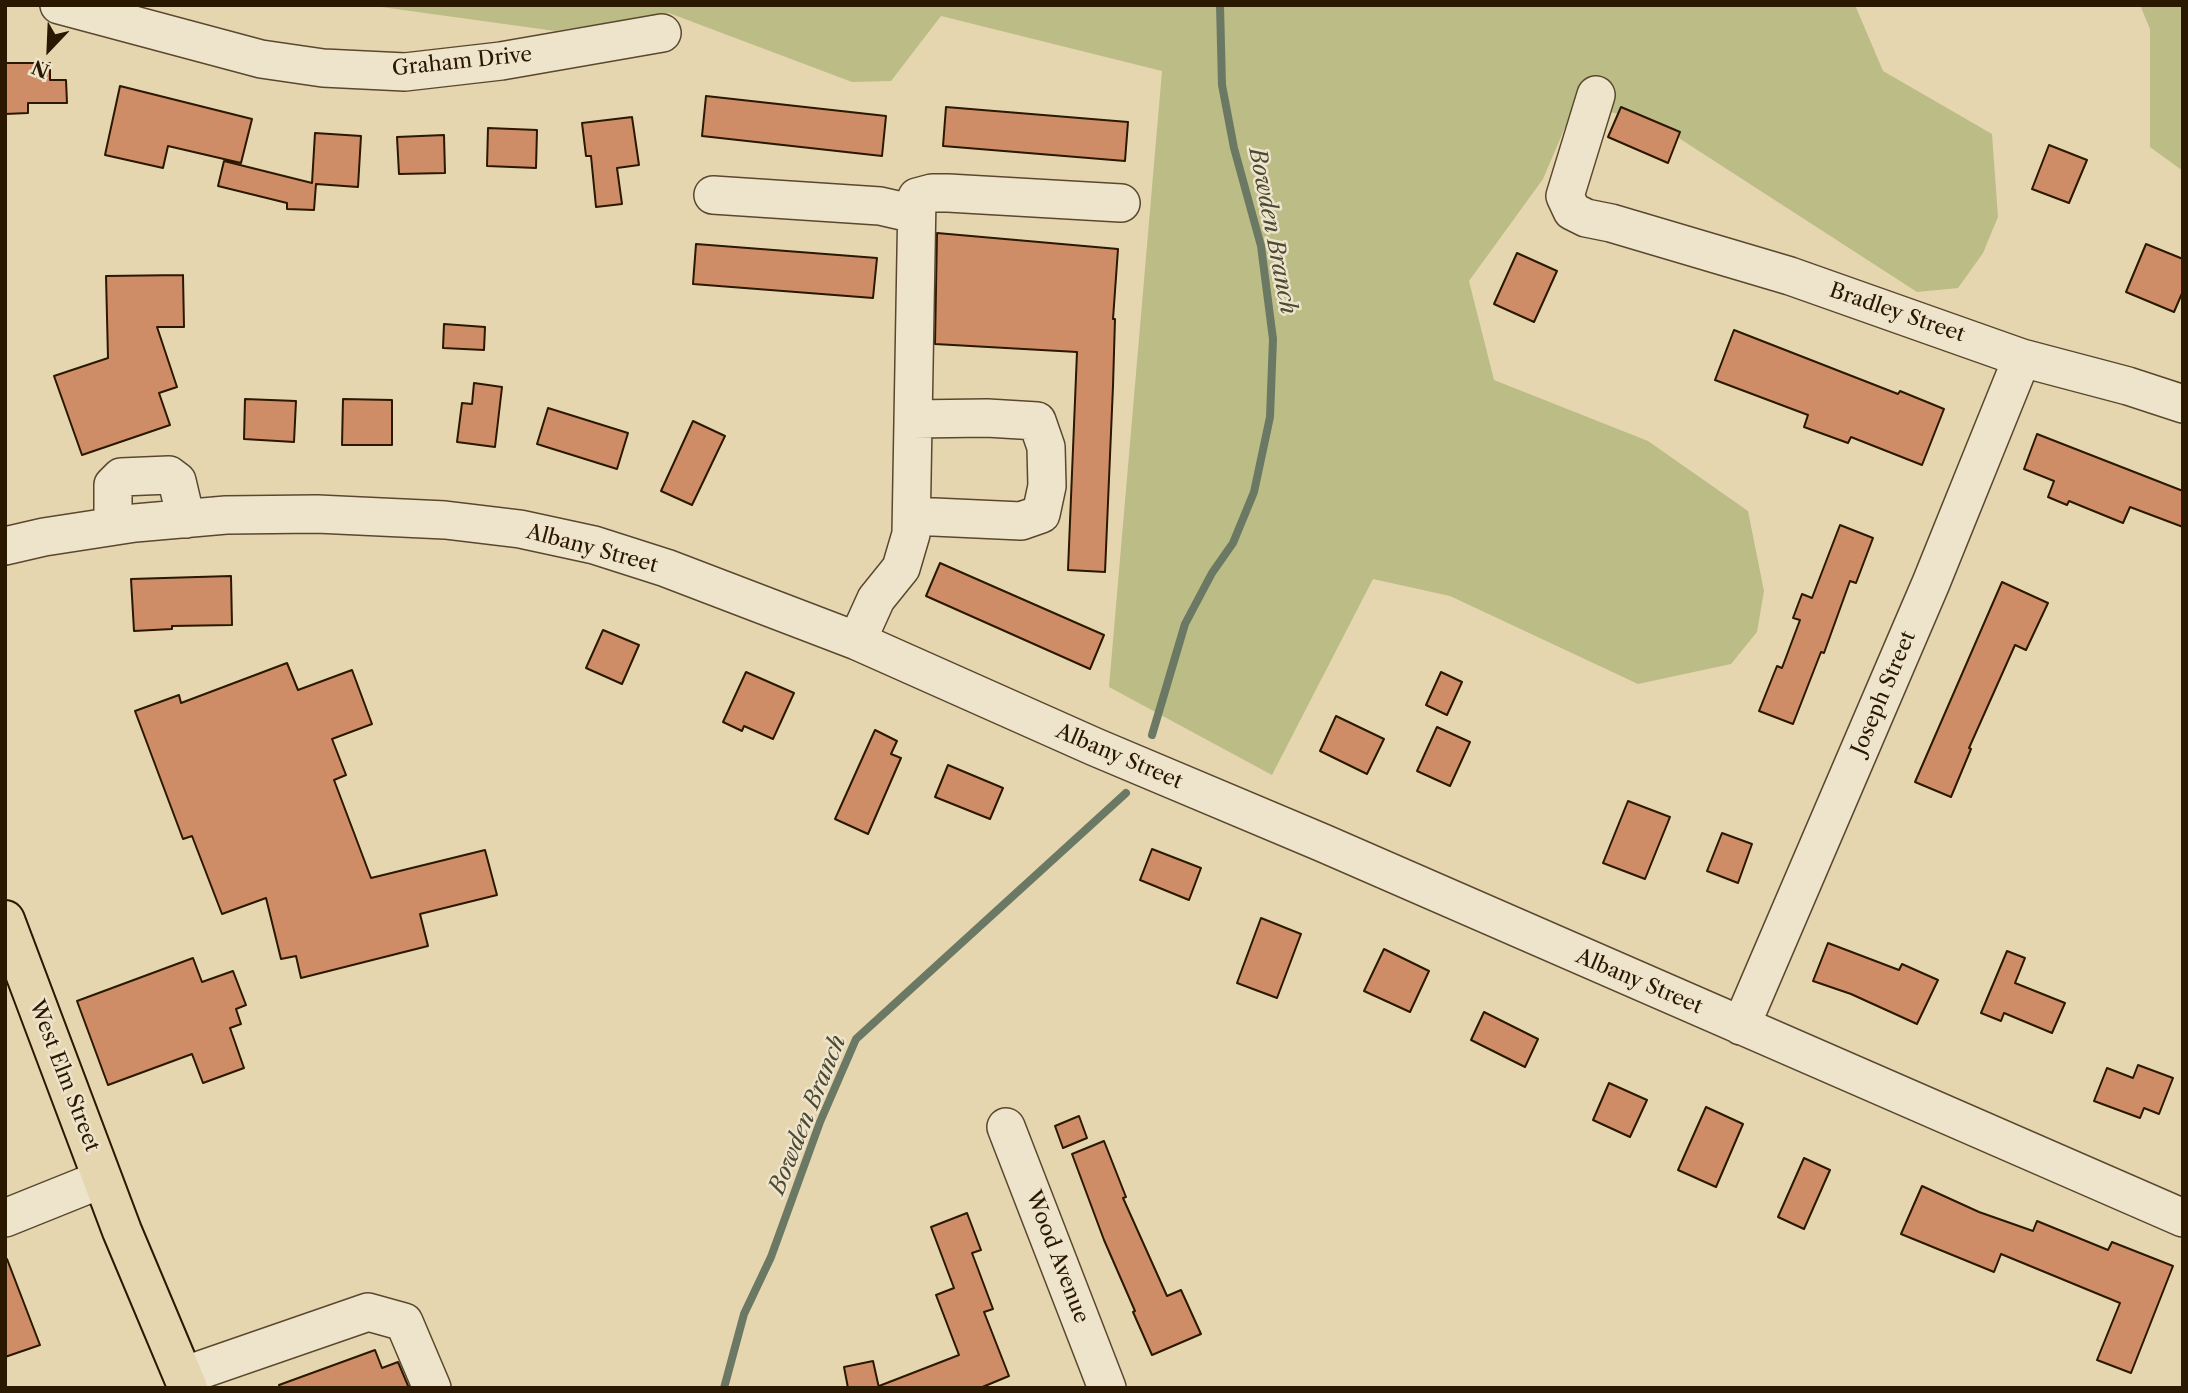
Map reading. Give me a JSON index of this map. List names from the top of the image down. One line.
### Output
{"streets":{"highway":["West Elm Street"],"street":["Graham Drive","Bradley Street","Albany Street","Joseph Street","Wood Avenue"]},"crossings":[["Bradley Street","Joseph Street"],["Albany Street","Joseph Street"]],"water":["Bowden Branch"],"north":"bottom left"}
